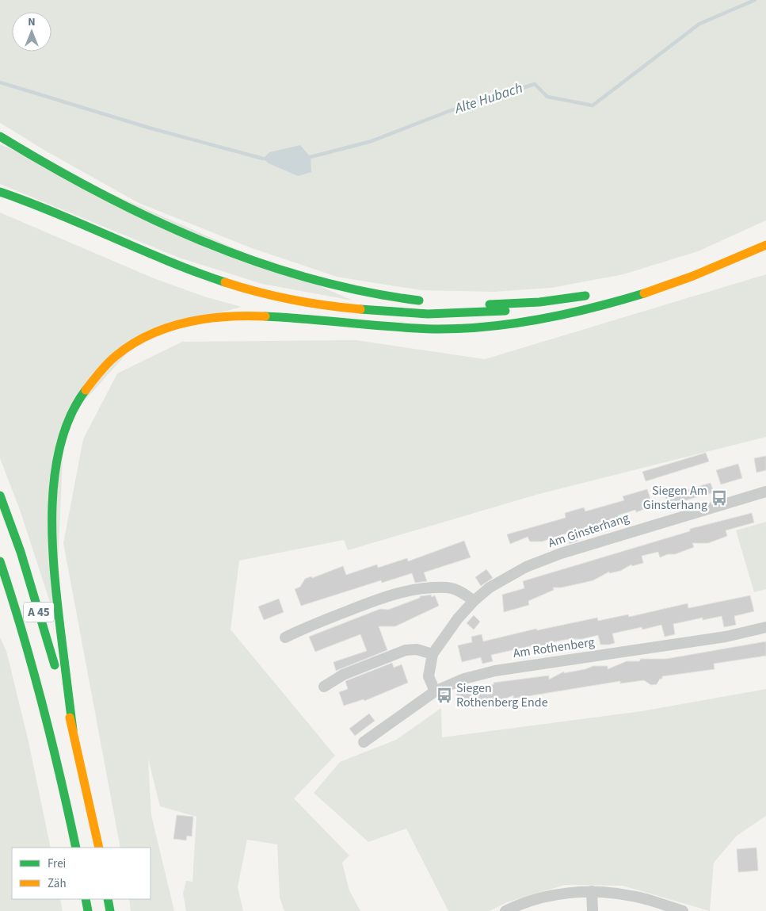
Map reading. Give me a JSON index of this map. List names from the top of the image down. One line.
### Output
{"streets":{"highway":["A 45"],"street":["Am Ginsterhang","Am Rothenberg"]},"crossings":[["Am Ginsterhang","Am Rothenberg"]],"water":["Alte Hubach"],"places":{"bus stop":["Siegen Am Ginsterhang","Siegen Rothenberg Ende"]},"legend":["Frei","Zäh"],"north":"top"}
